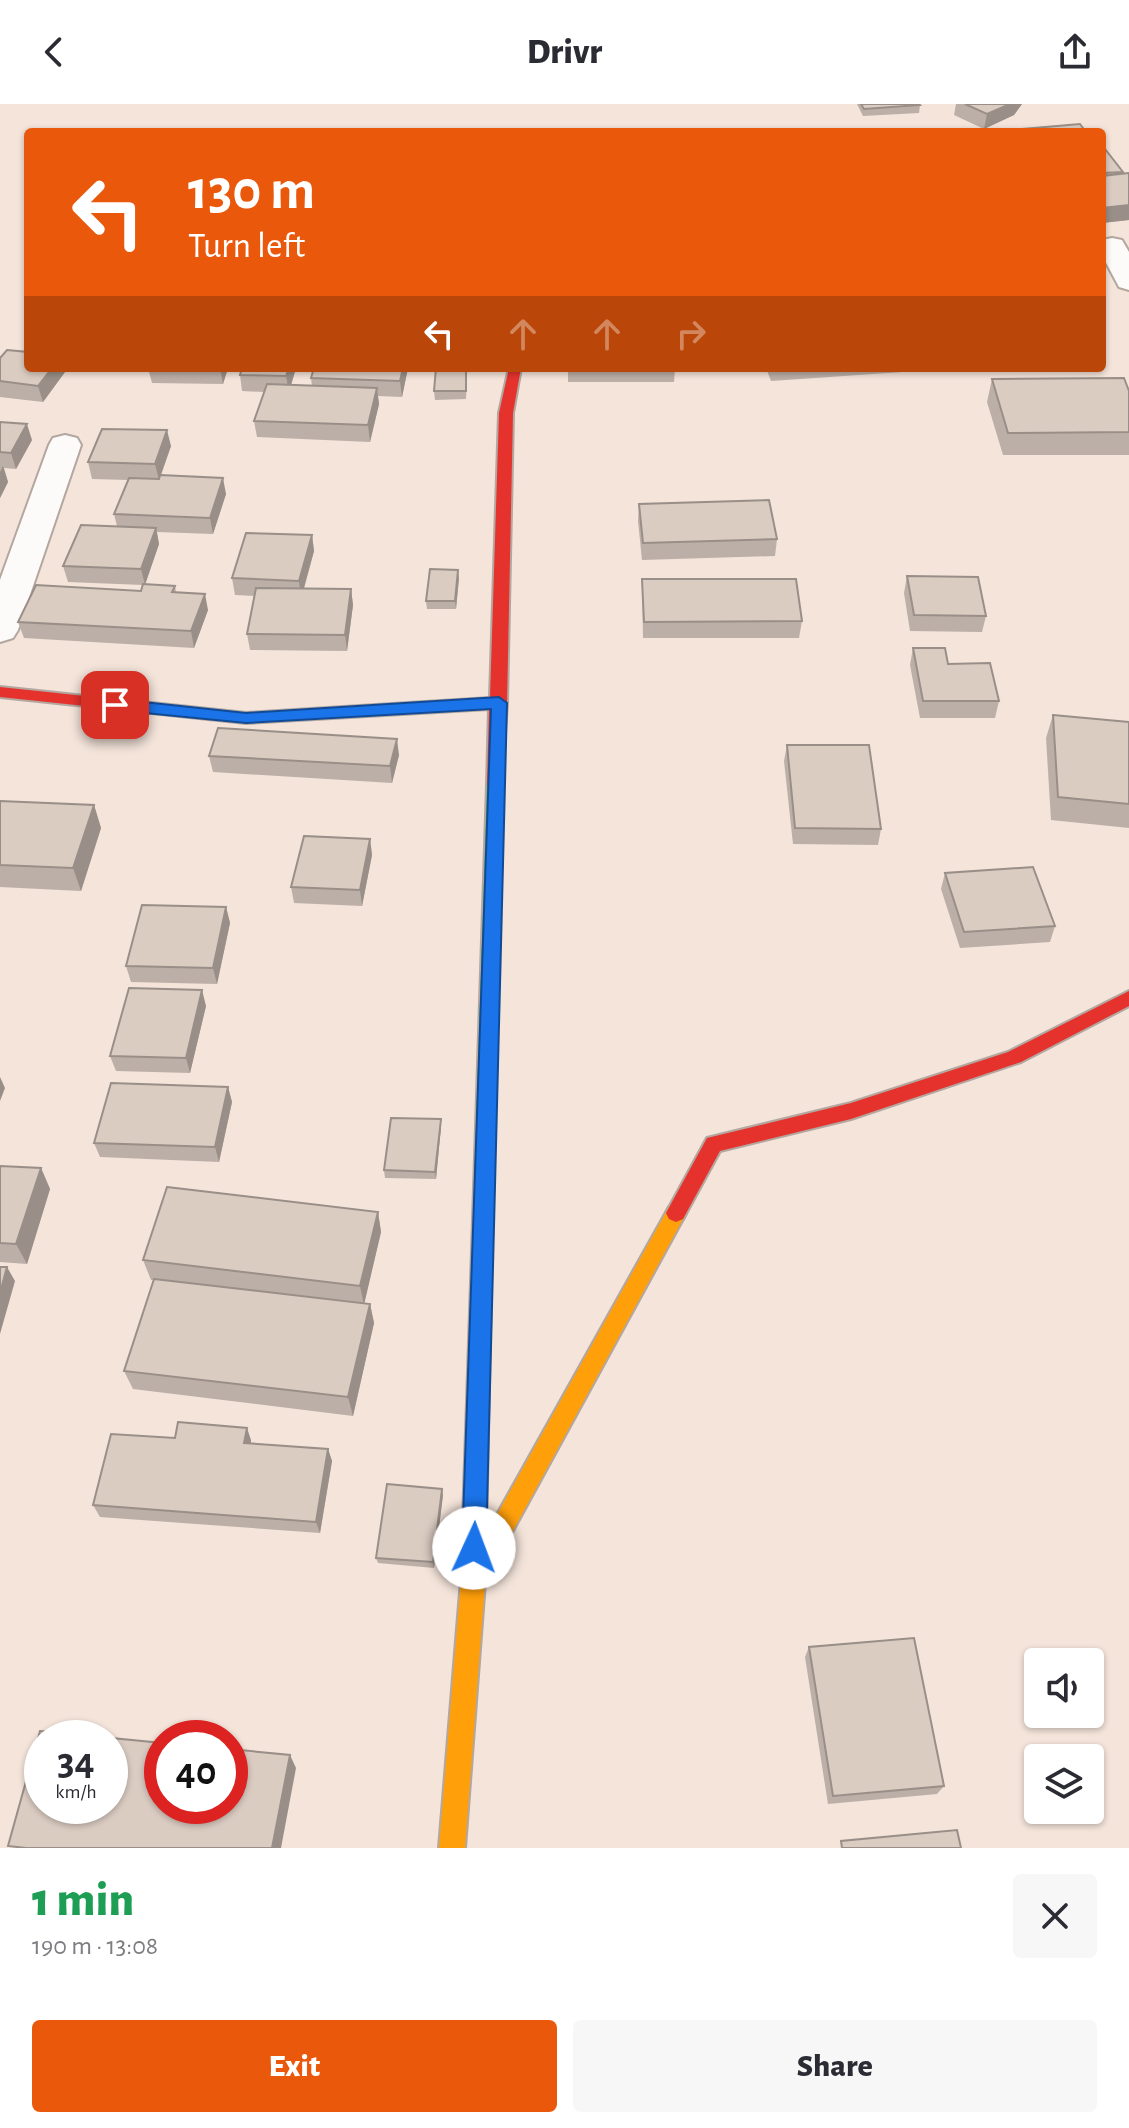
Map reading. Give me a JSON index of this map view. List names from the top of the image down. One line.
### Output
{"page":{"header":"Drivr","turn":["130 m","Turn left"],"speed":"34 km/h","limit":"40","heading":["1 min","190 m · 13:08"],"buttons":["Exit","Share"]}}
